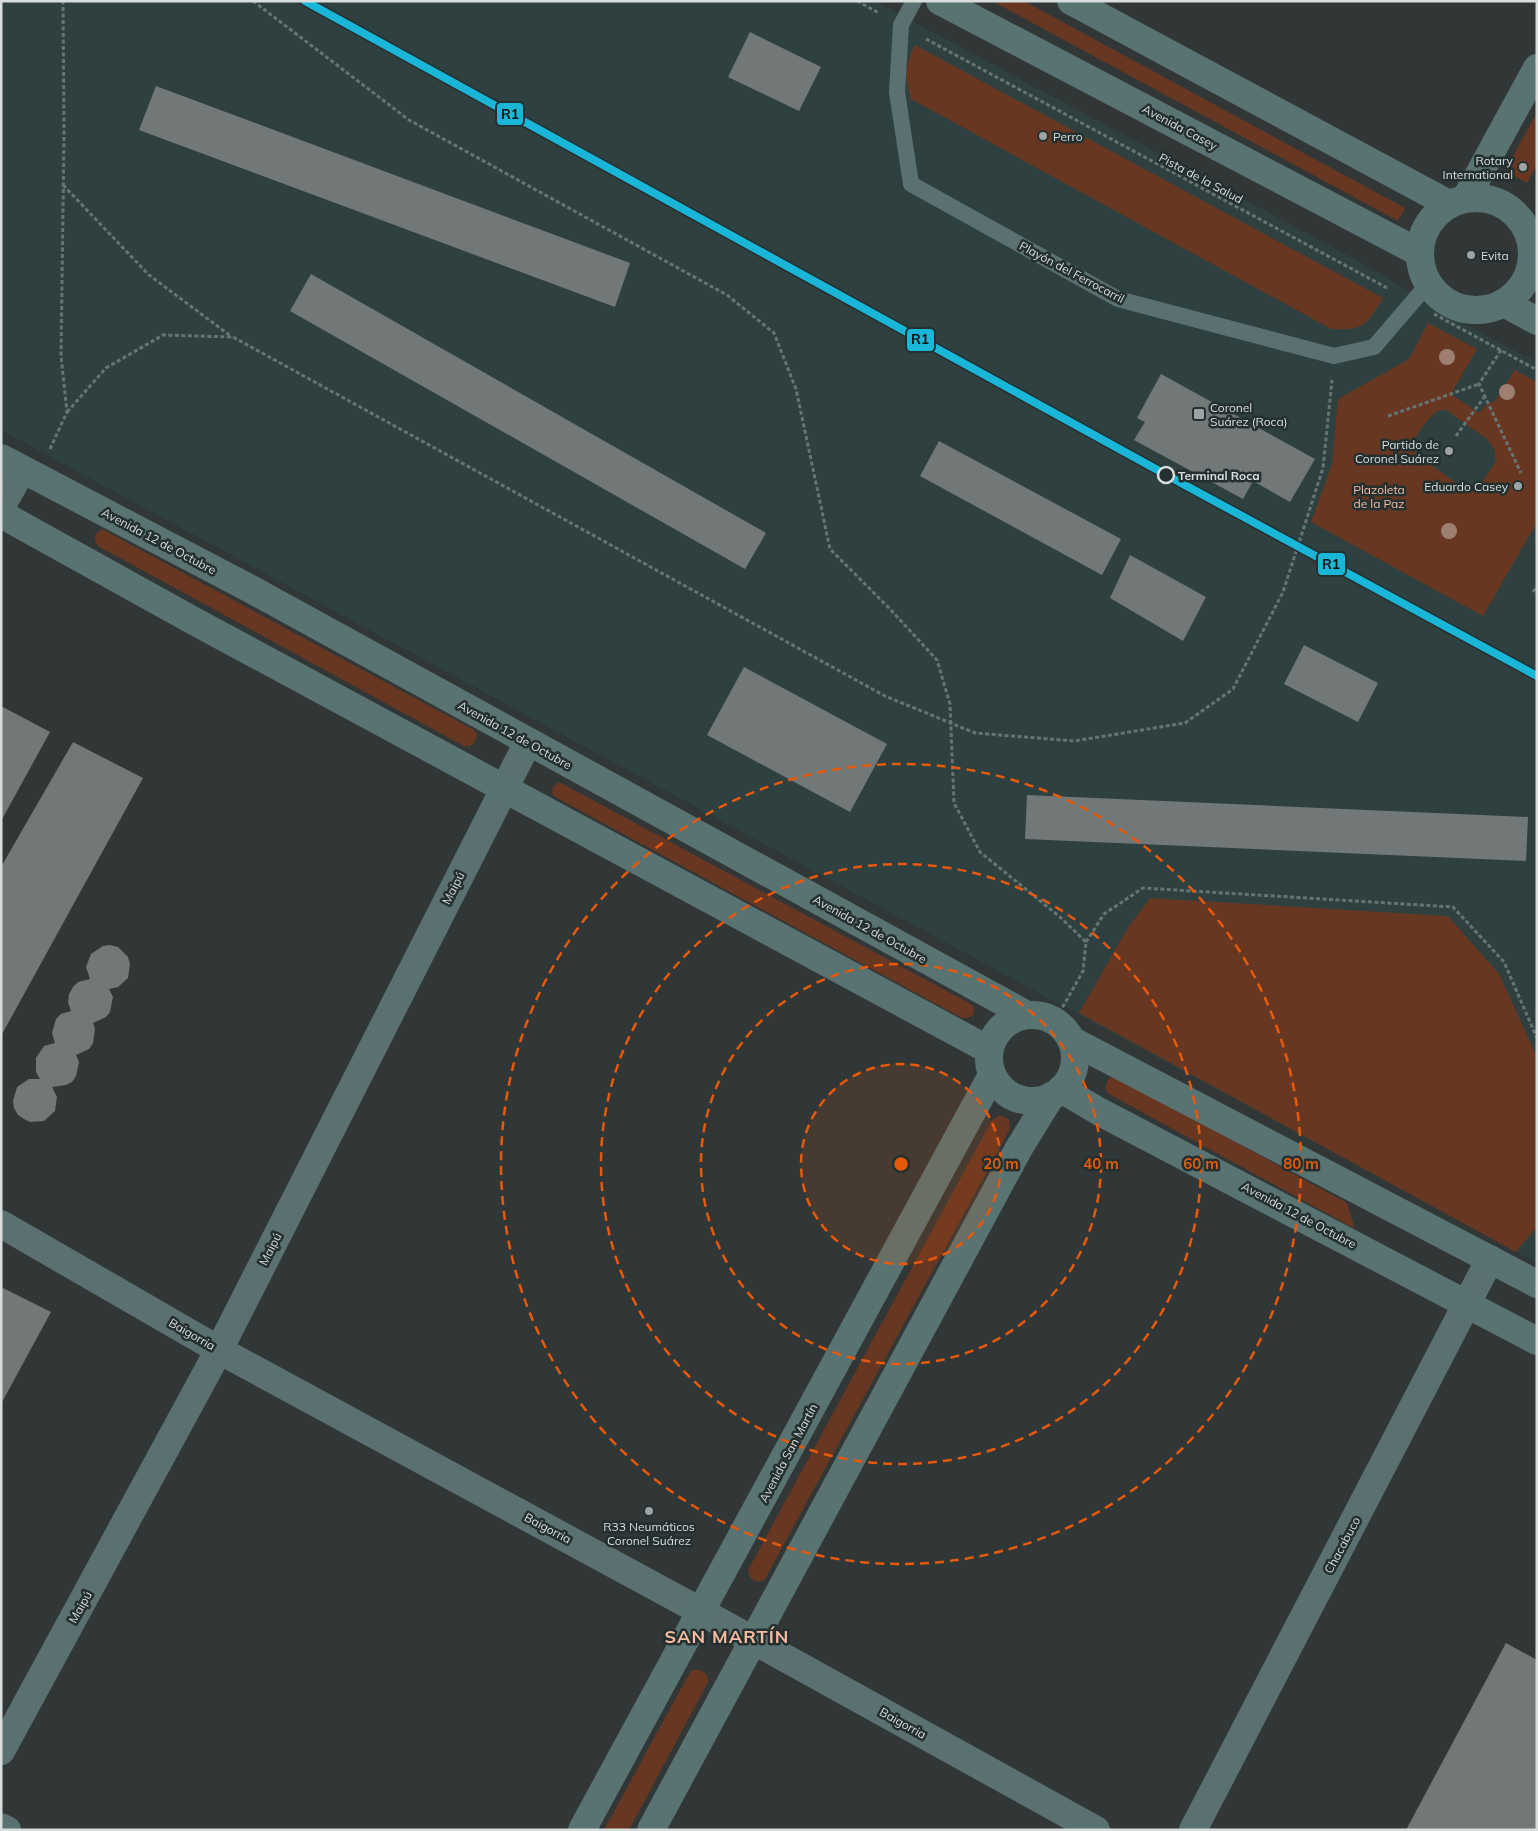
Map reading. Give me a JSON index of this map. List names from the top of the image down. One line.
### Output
{"streets":{"main road":["Avenida Casey","Avenida 12 de Octubre","Avenida San Martín"],"street":["Maipú","Baigorria","Chacabuco"],"lane":["Playón del Ferrocarril"],"path":["Pista de la Salud"]},"crossings":[["Avenida Casey","Pista de la Salud"],["Avenida Casey","Playón del Ferrocarril"],["Pista de la Salud","Playón del Ferrocarril"],["Avenida 12 de Octubre","Maipú"],["Avenida 12 de Octubre","Avenida San Martín"],["Avenida 12 de Octubre","Chacabuco"],["Maipú","Baigorria"],["Baigorria","Avenida San Martín"]],"districts":["SAN MARTÍN"],"parks":["Plazoleta de la Paz"],"places":{"other":["Perro","Rotary International","Evita","Partido de Coronel Suárez","Terminal Roca","Eduardo Casey","R33 Neumáticos Coronel Suárez"],"transit":["Coronel Suárez (Roca)"]},"lines":["transit line R1"],"rings":["20 m","40 m","60 m","80 m"]}
